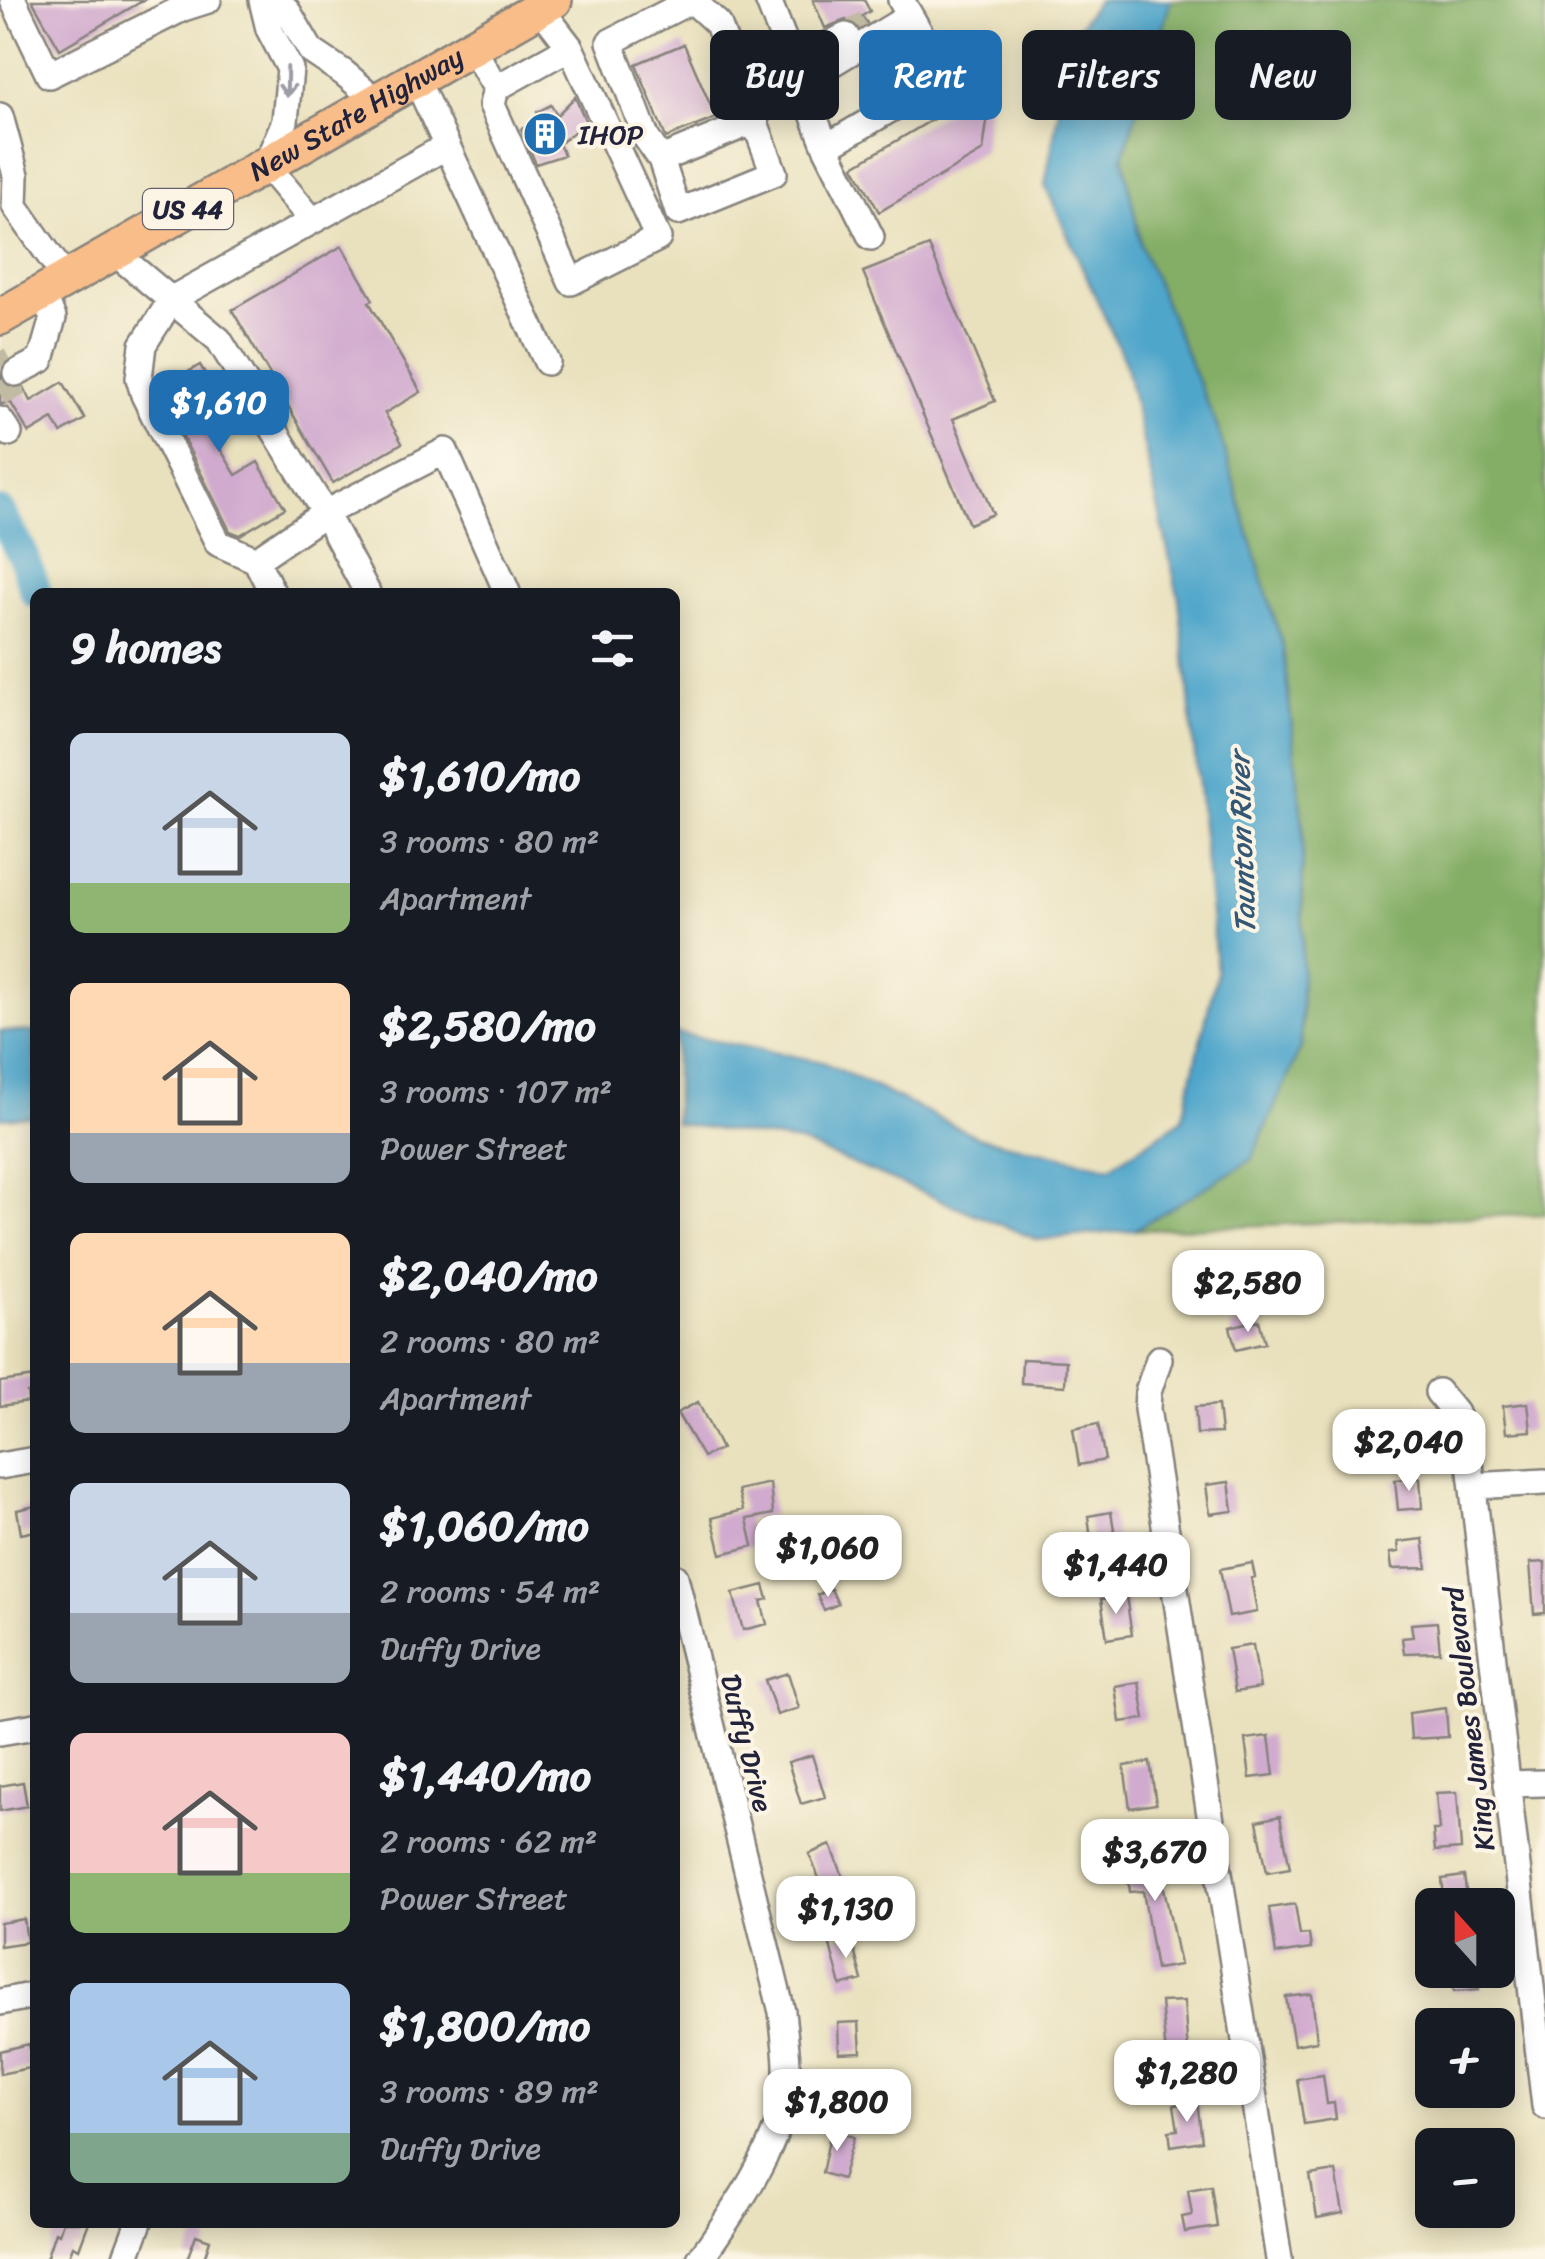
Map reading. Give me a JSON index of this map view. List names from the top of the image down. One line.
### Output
{"streets":{"highway":["New State Highway","US 44"],"street":["King James Boulevard","Duffy Drive"]},"water":["Taunton River"],"places":{"building":["IHOP"]},"north":"top","page":{"chip":["Buy","Rent","Filters","New"],"price":["$1,610","$2,580","$2,040","$1,060","$1,440","$3,670","$1,130","$1,280","$1,800"],"heading":"9 homes","list":[{"name":"$1,610/mo","note":"3 rooms · 80 m² · Apartment"},{"name":"$2,580/mo","note":"3 rooms · 107 m² · Power Street"},{"name":"$2,040/mo","note":"2 rooms · 80 m² · Apartment"},{"name":"$1,060/mo","note":"2 rooms · 54 m² · Duffy Drive"},{"name":"$1,440/mo","note":"2 rooms · 62 m² · Power Street"},{"name":"$1,800/mo","note":"3 rooms · 89 m² · Duffy Drive"}],"map_buttons":["+","−"]}}
